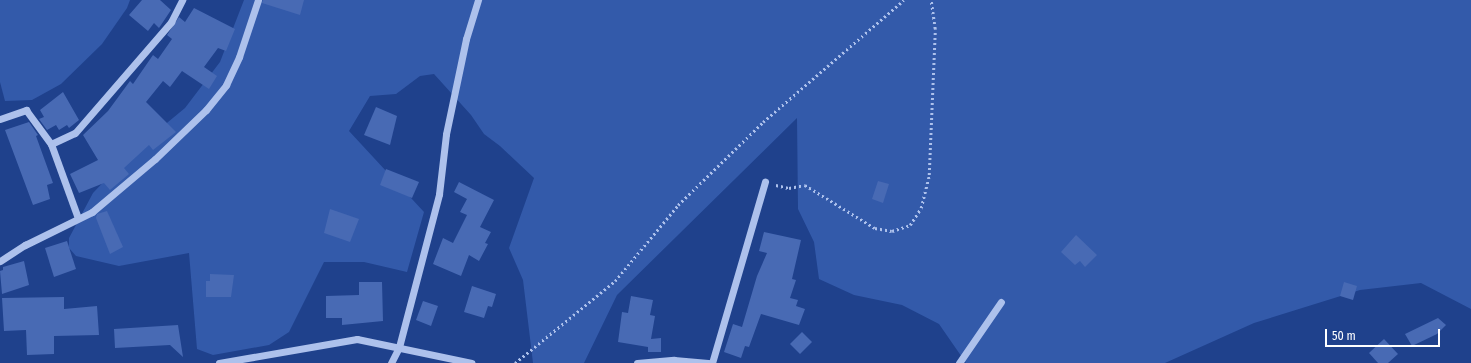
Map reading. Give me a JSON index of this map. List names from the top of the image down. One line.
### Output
{"scale_bar":"50 m"}
